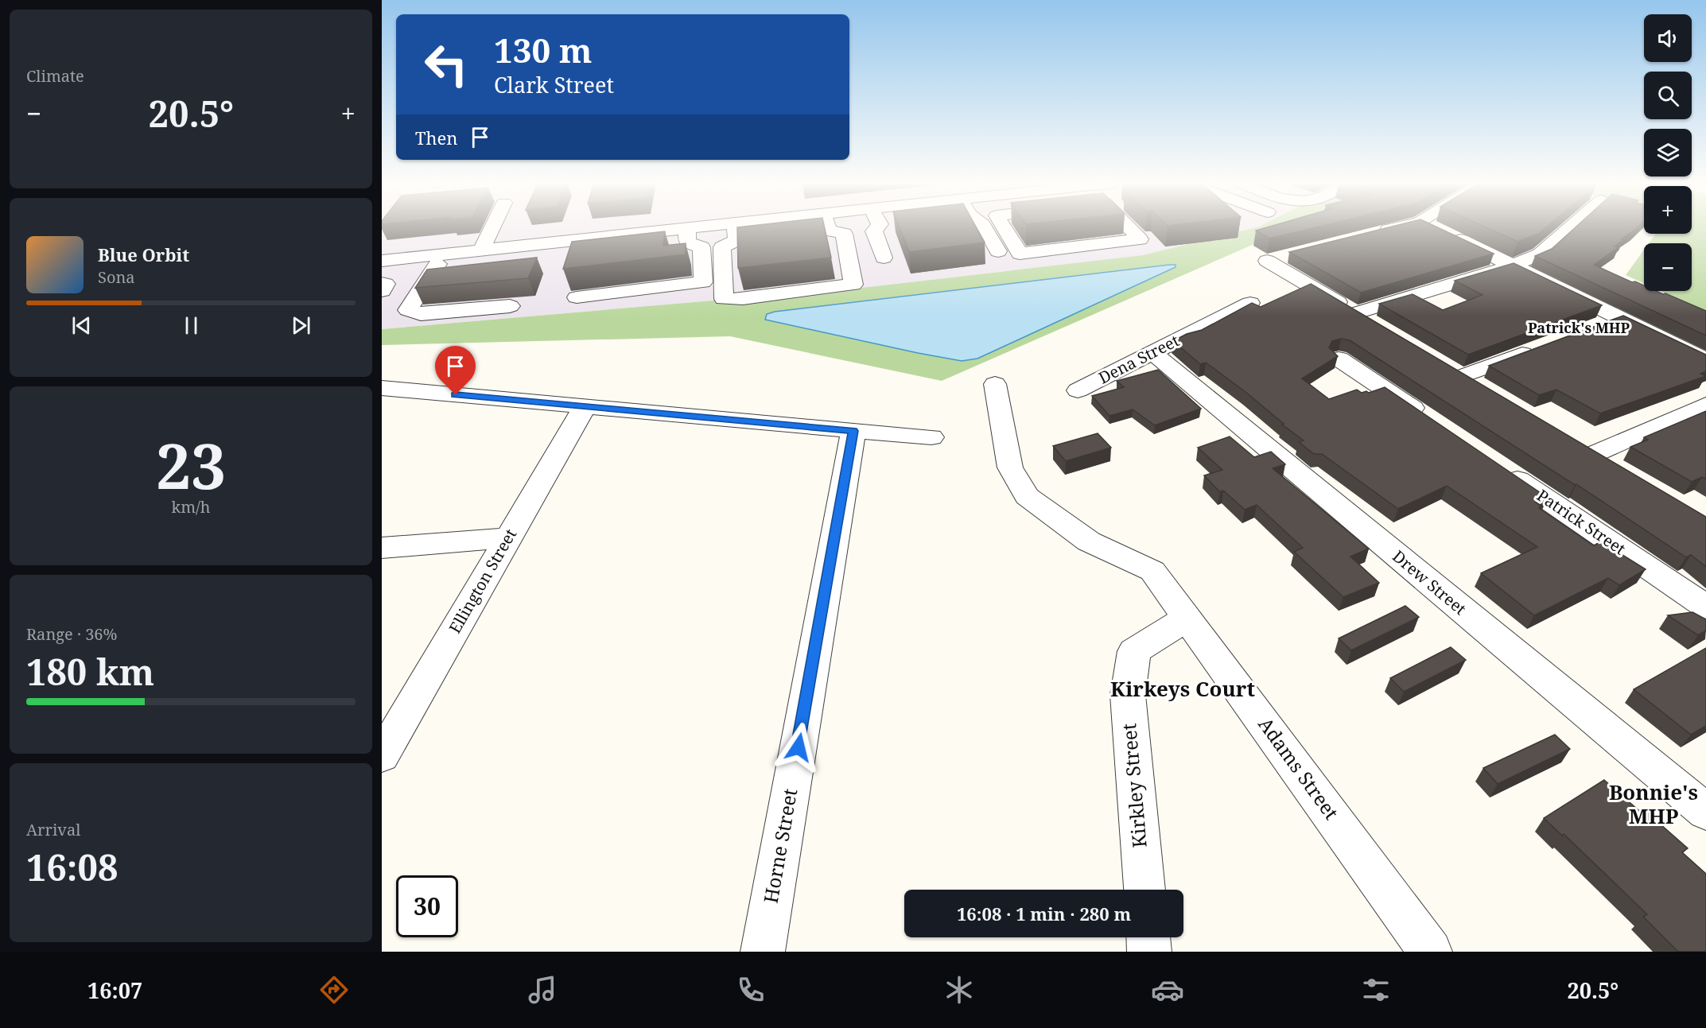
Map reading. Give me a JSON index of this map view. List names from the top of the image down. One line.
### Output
{"streets":{"street":["Dena Street","Patrick Street","Ellington Street","Drew Street","Adams Street","Kirkley Street","Horne Street"]},"crossings":[["Dena Street","Drew Street"],["Adams Street","Kirkley Street"]],"districts":["Patrick's MHP","Kirkeys Court","Bonnie's MHP"],"page":{"tile":["Climate",["23","km/h"],["Range · 36%","180 km"],["Arrival","16:08"]],"map_buttons":["+","−"],"turn":["130 m","Clark Street"],"heat":["−","20.5°","+"],"then":"Then","song":["Blue Orbit","Sona"],"limit":"30","trip":"16:08 · 1 min · 280 m","tabs":["16:07","20.5°"]}}
